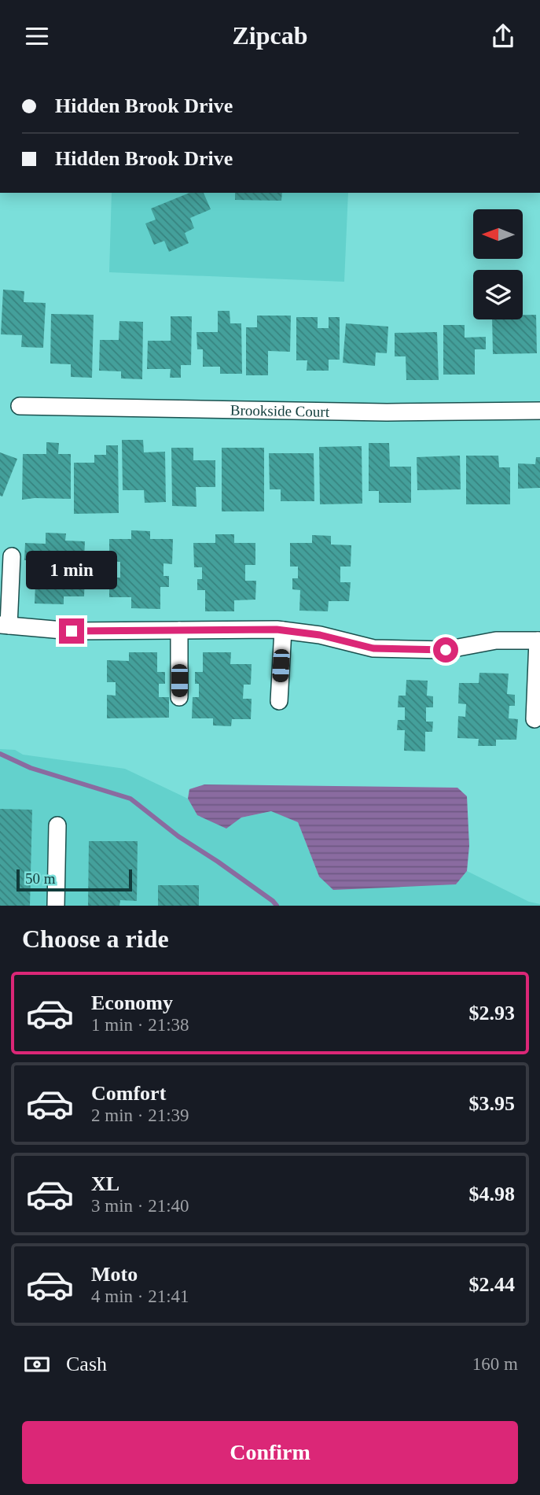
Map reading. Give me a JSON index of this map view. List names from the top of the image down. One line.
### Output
{"streets":{"street":["Brookside Court"]},"scale_bar":"50 m","north":"left","page":{"header":"Zipcab","banner":["Hidden Brook Drive","Hidden Brook Drive"],"bubble":"1 min","scale":"50 m","heading":"Choose a ride","list":[{"name":"Economy","note":"1 min · 21:38","value":"$2.93"},{"name":"Comfort","note":"2 min · 21:39","value":"$3.95"},{"name":"XL","note":"3 min · 21:40","value":"$4.98"},{"name":"Moto","note":"4 min · 21:41","value":"$2.44"}],"pay":["Cash","160 m"],"buttons":"Confirm"}}
